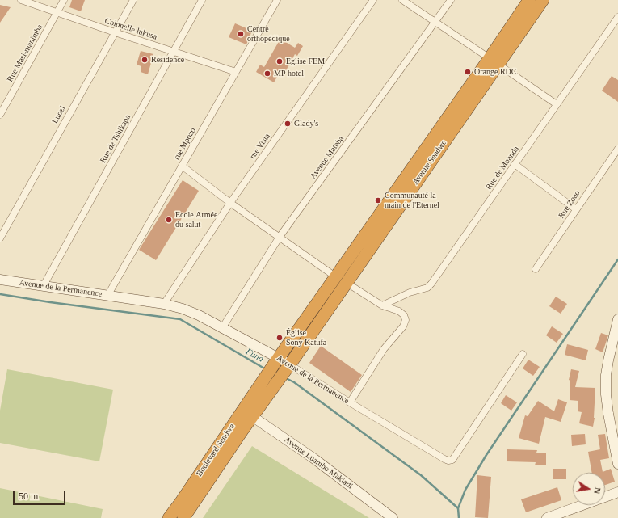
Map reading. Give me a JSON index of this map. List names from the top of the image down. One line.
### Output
{"streets":{"highway":["Avenue Sendwe","Boulevard Sendwe"],"main road":["Avenue de la Permanence","Avenue Luambo Makiadi"],"street":["Colonelle lukusa","Rue Masi-manimba","Luozi","Rue de Tshikapa","rue Mpozo","rue Vista","Avenue Mateba","Rue de Moanda","Rue Zoao"]},"crossings":[["Colonelle lukusa","Rue Masi-manimba"],["Colonelle lukusa","Luozi"],["Colonelle lukusa","Rue de Tshikapa"],["Colonelle lukusa","rue Mpozo"],["Rue de Tshikapa","Avenue de la Permanence"],["rue Mpozo","Avenue de la Permanence"],["rue Vista","Avenue de la Permanence"],["Avenue Mateba","Avenue de la Permanence"],["Avenue Sendwe","Avenue de la Permanence"],["Avenue Sendwe","Boulevard Sendwe"],["Boulevard Sendwe","Avenue Luambo Makiadi"]],"water":["Funa"],"places":["Centre orthopédique","Résidence","Eglise FEM","Orange RDC","MP hotel","Glady's","Communauté la main de l'Eternel","Ecole Armée du salut","Église Sony Katufa"],"scale_bar":"50 m","north":"right"}
